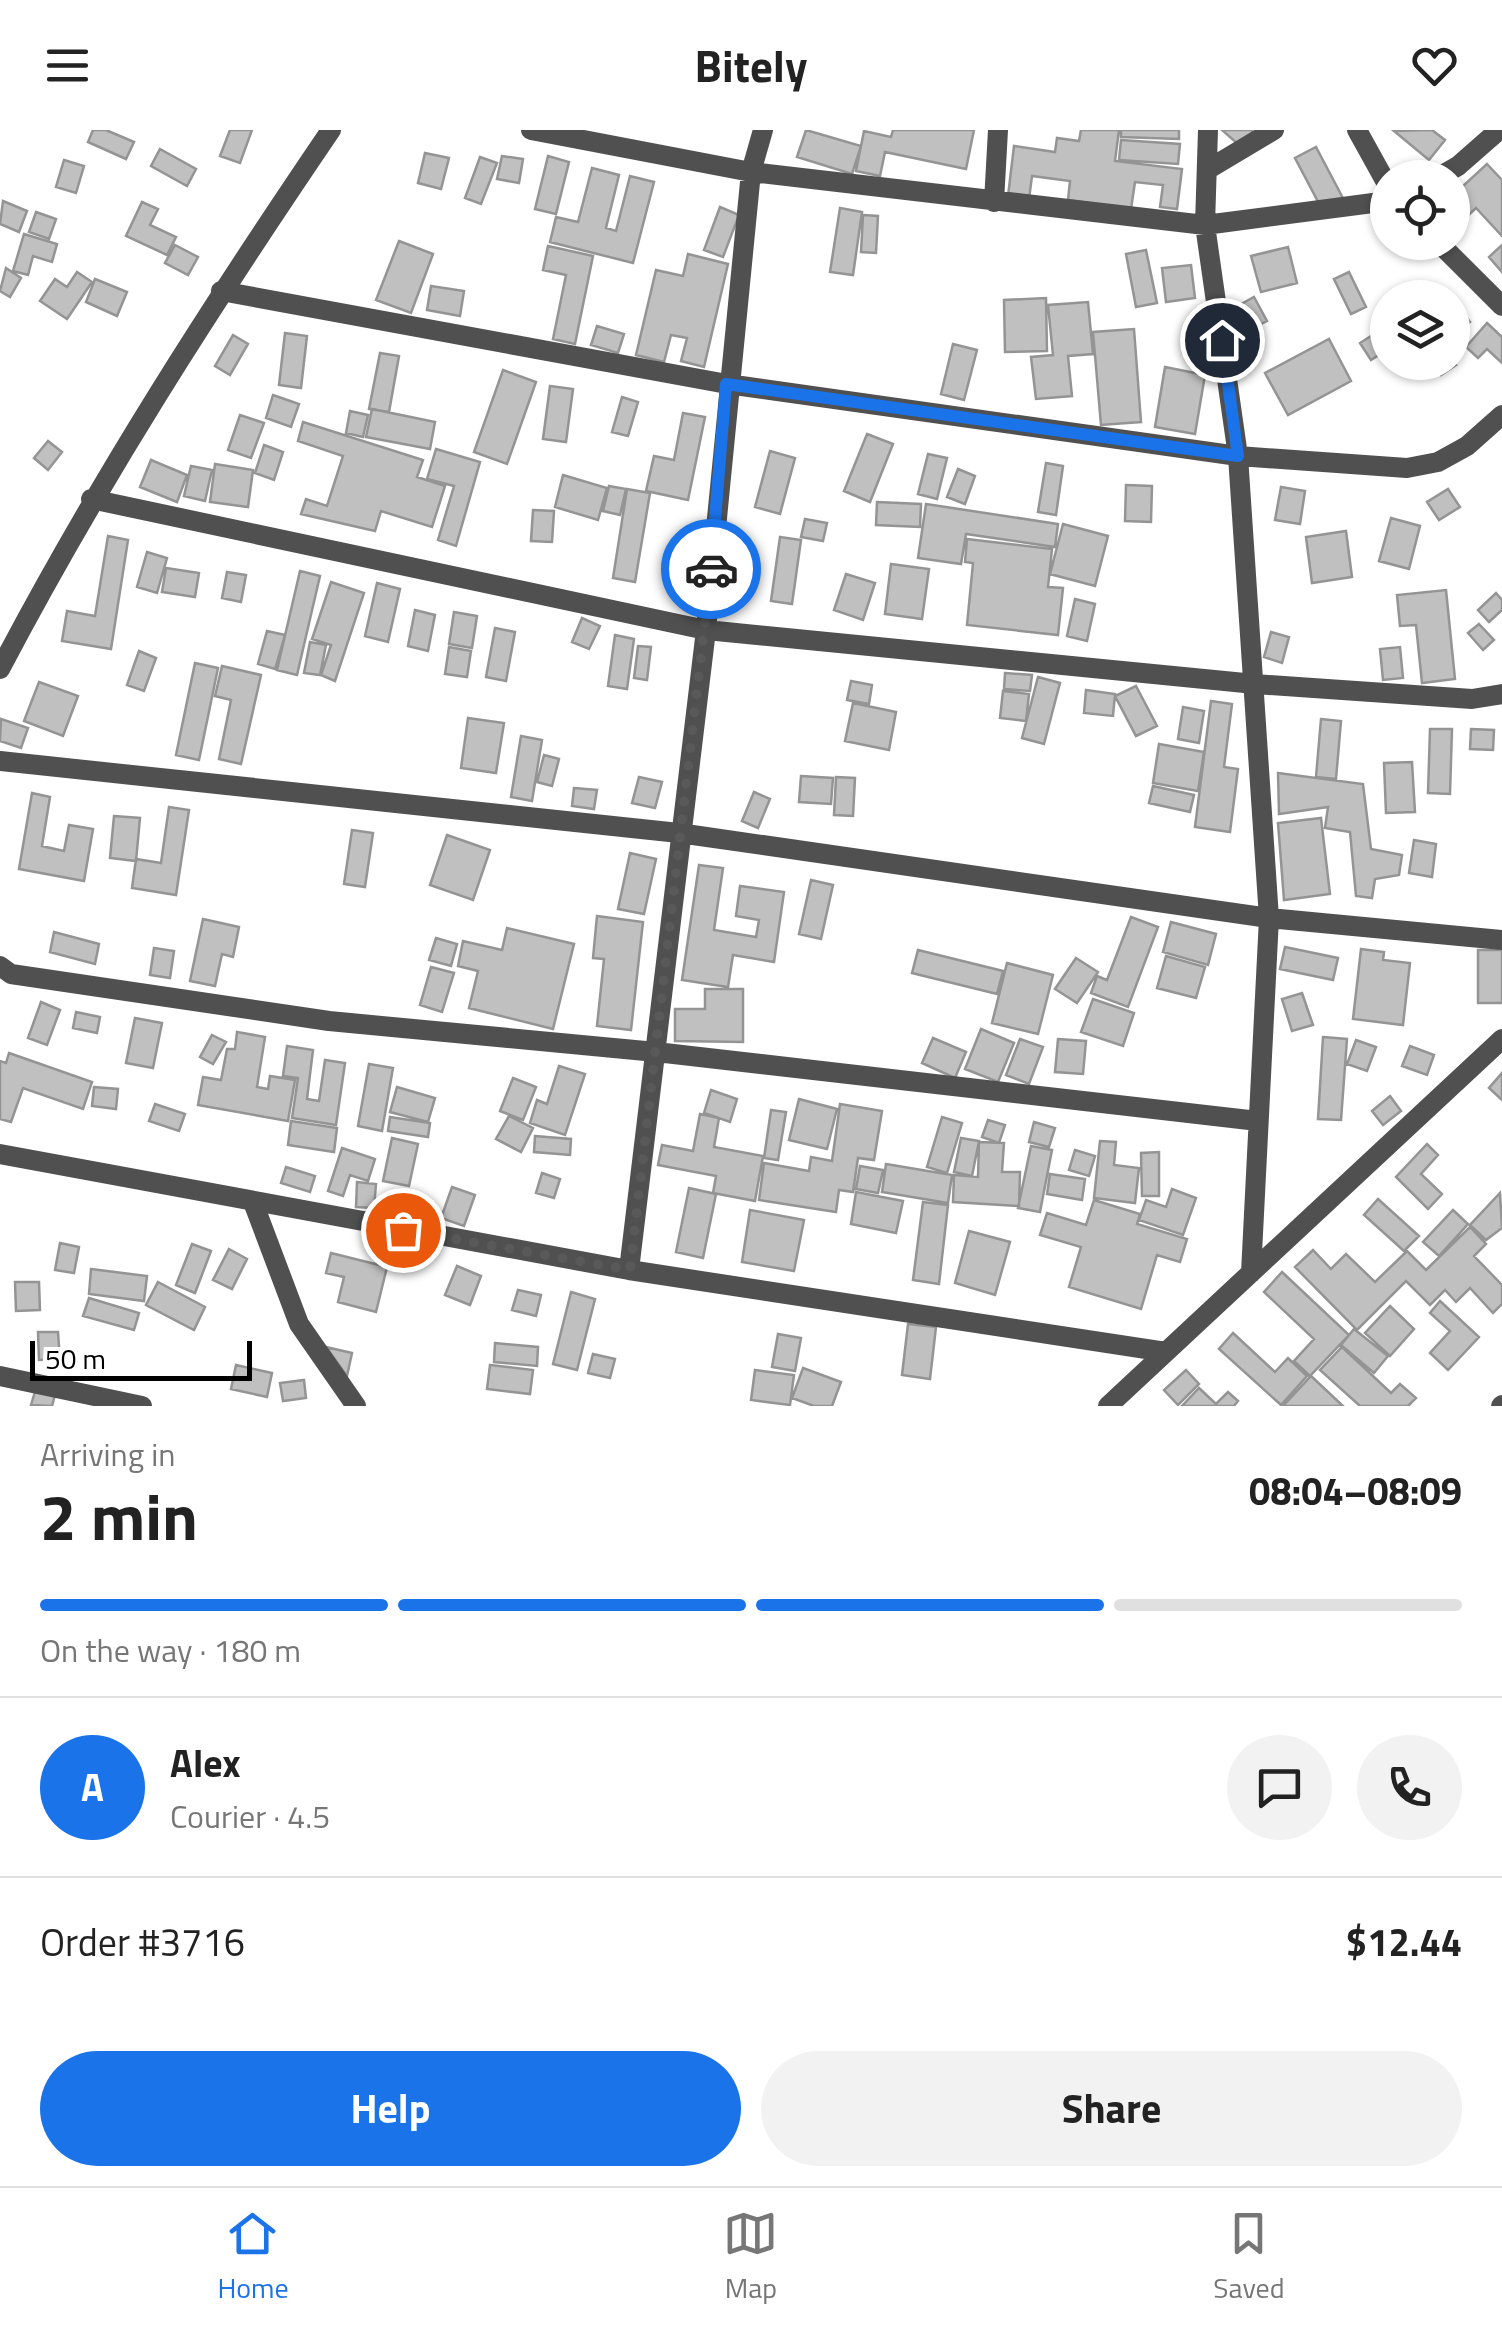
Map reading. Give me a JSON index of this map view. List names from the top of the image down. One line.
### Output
{"scale_bar":"50 m","page":{"header":"Bitely","scale":"50 m","heading":["2 min","Arriving in","08:04–08:09"],"panel":["Alex","Courier · 4.5","Order #3716","$12.44"],"bar":"On the way · 180 m","round":"A","buttons":["Help","Share"],"tabs":["Home","Map","Saved"]}}
